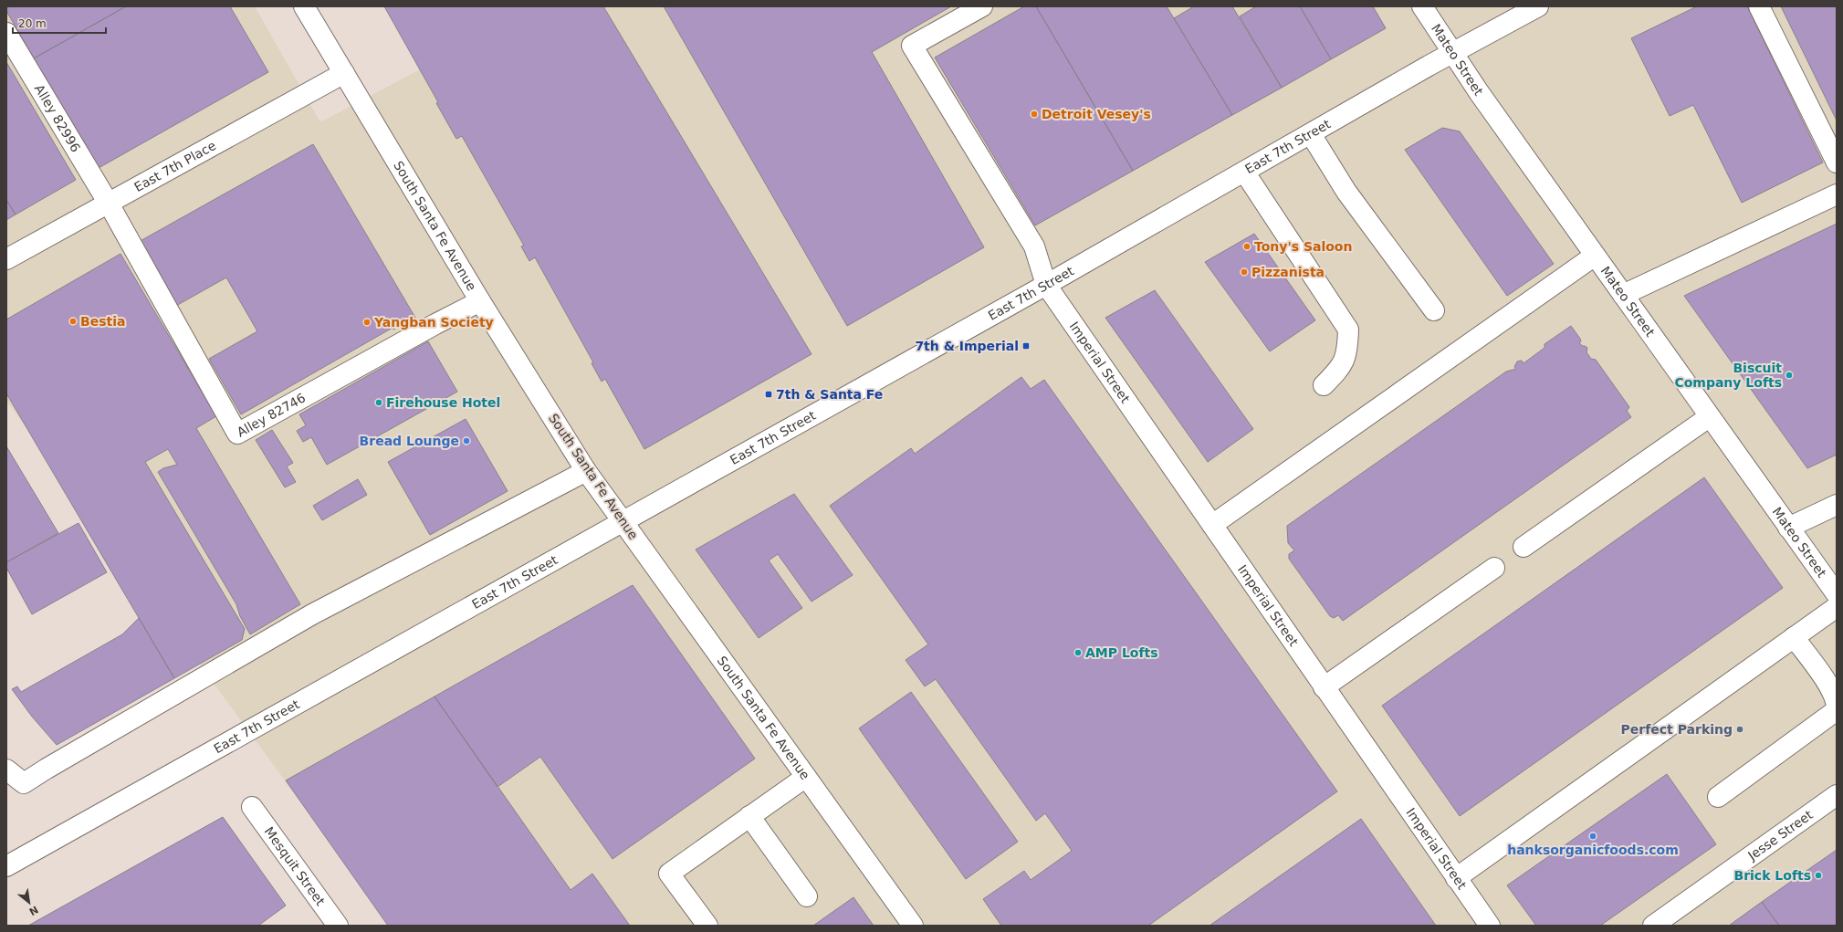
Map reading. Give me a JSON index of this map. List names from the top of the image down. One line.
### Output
{"streets":{"street":["Mateo Street","Alley 82996","East 7th Street","East 7th Place","South Santa Fe Avenue","Imperial Street","Alley 82746","Jesse Street","Mesquit Street"]},"crossings":[["Mateo Street","East 7th Street"],["Alley 82996","East 7th Place"],["Alley 82996","Alley 82746"],["East 7th Street","South Santa Fe Avenue"],["East 7th Street","Imperial Street"],["East 7th Place","South Santa Fe Avenue"],["East 7th Place","Alley 82746"],["South Santa Fe Avenue","Alley 82746"]],"places":{"other":["Detroit Vesey's","Tony's Saloon","Pizzanista","Bestia","Yangban Society","Biscuit Company Lofts","Firehouse Hotel","Bread Lounge","AMP Lofts","Perfect Parking","hanksorganicfoods.com","Brick Lofts"],"transit":["7th & Imperial","7th & Santa Fe"]},"scale_bar":"20 m","north":"bottom right"}
